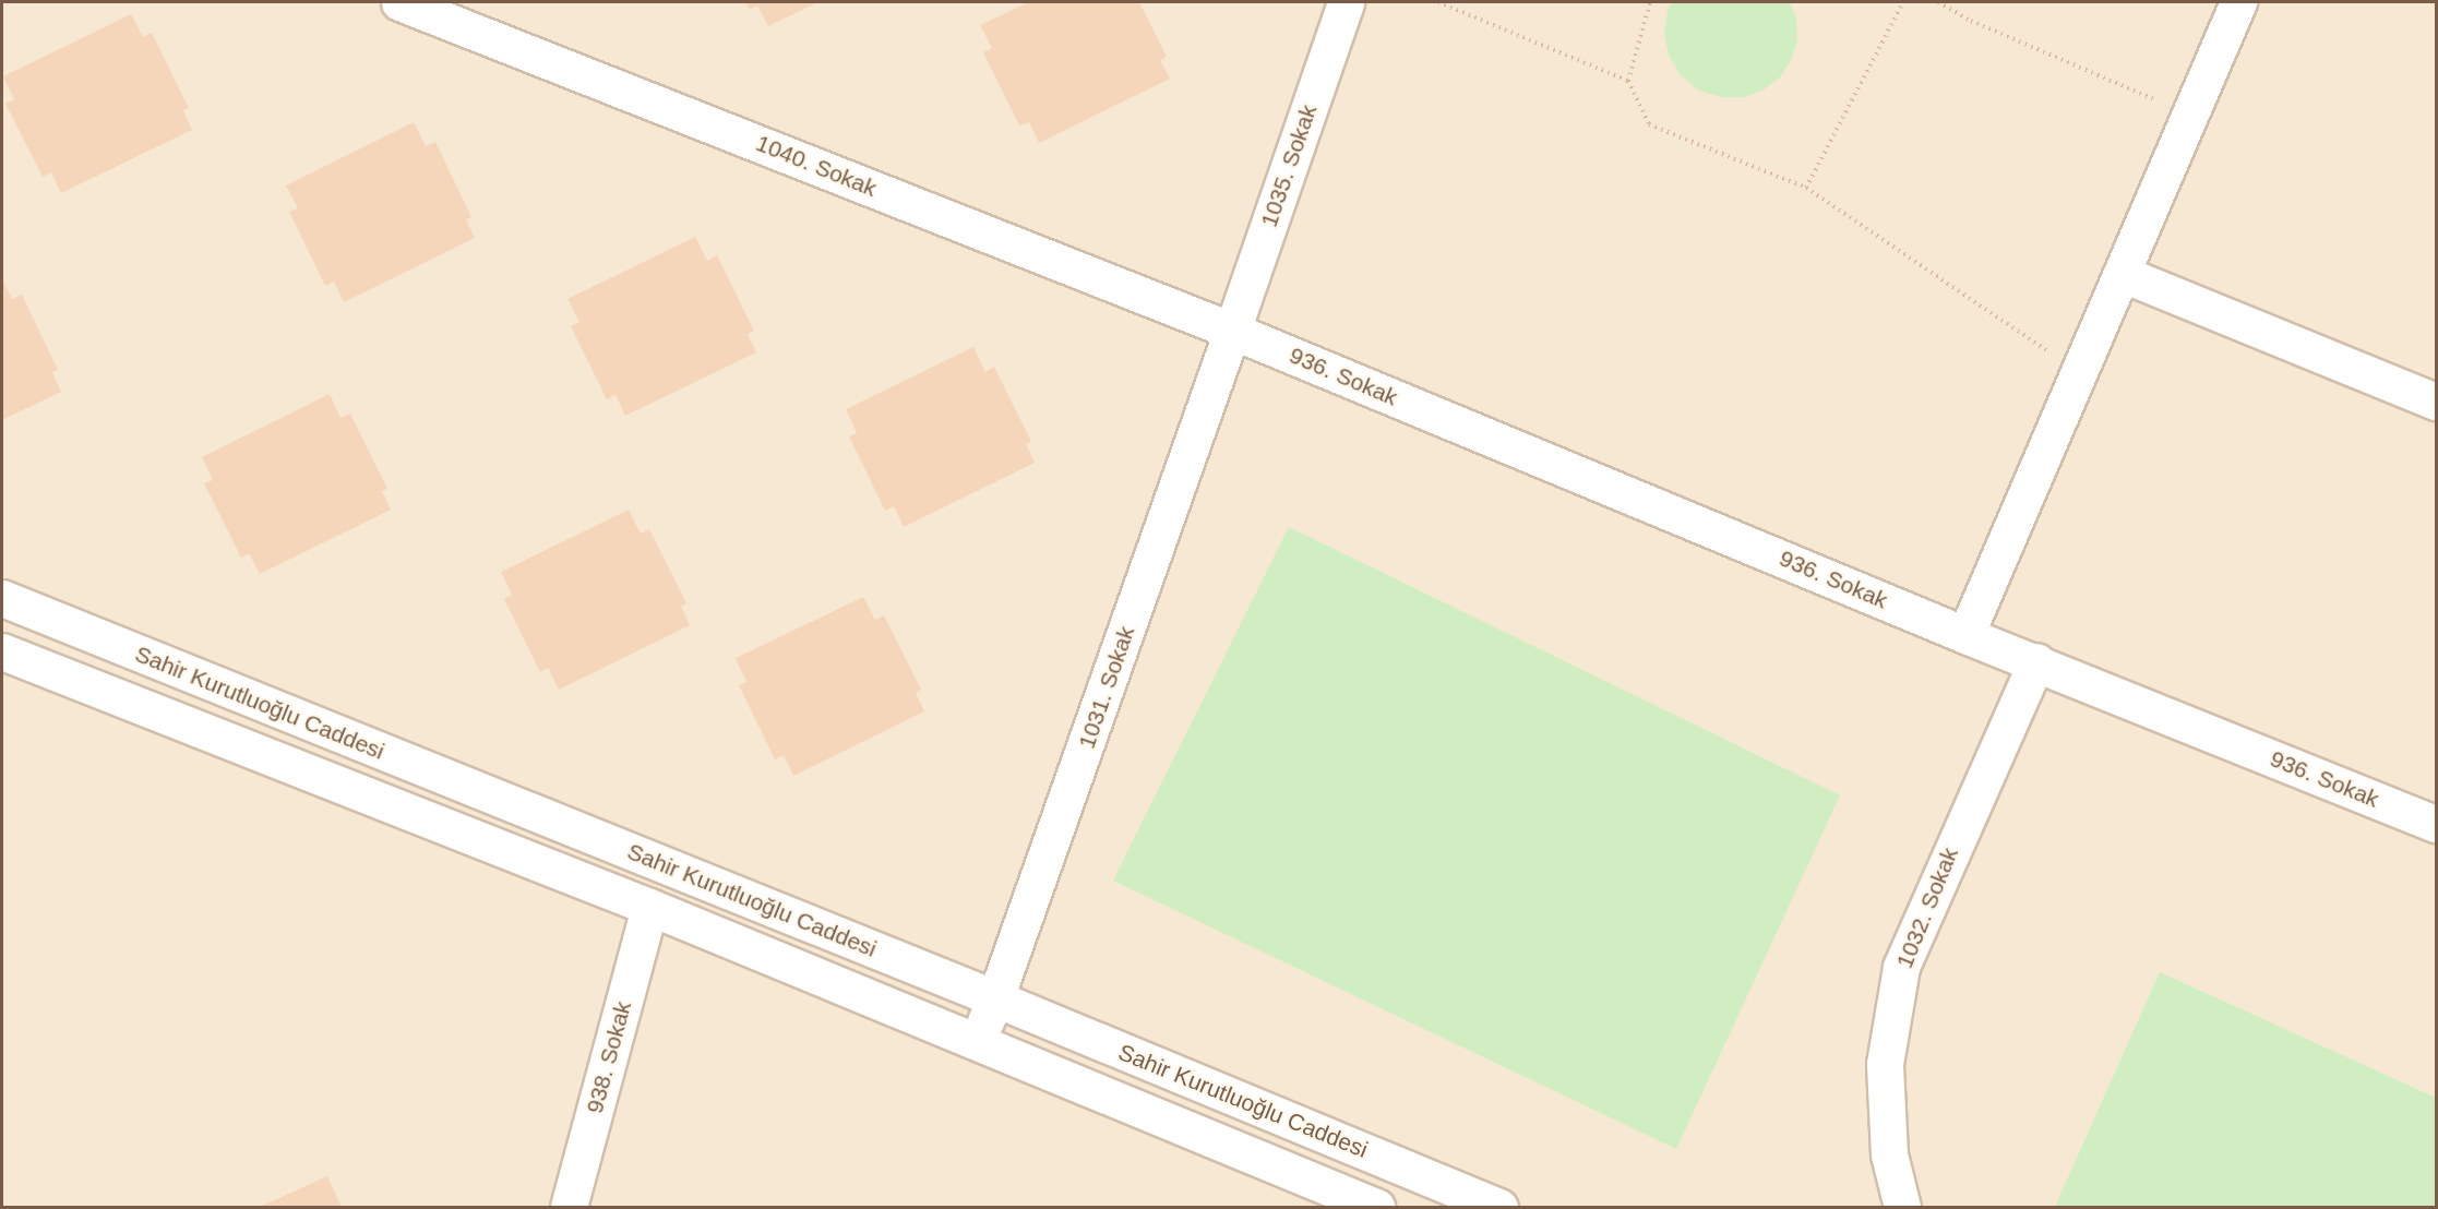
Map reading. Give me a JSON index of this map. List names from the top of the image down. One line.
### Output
{"streets":{"street":["1040. Sokak","1035. Sokak","936. Sokak","1031. Sokak","Sahir Kurutluoğlu Caddesi","1032. Sokak","938. Sokak"]},"crossings":[["1040. Sokak","1035. Sokak"],["1040. Sokak","936. Sokak"],["1040. Sokak","1031. Sokak"],["1035. Sokak","936. Sokak"],["1035. Sokak","1031. Sokak"],["936. Sokak","1031. Sokak"],["936. Sokak","1032. Sokak"],["1031. Sokak","Sahir Kurutluoğlu Caddesi"],["Sahir Kurutluoğlu Caddesi","938. Sokak"]]}
